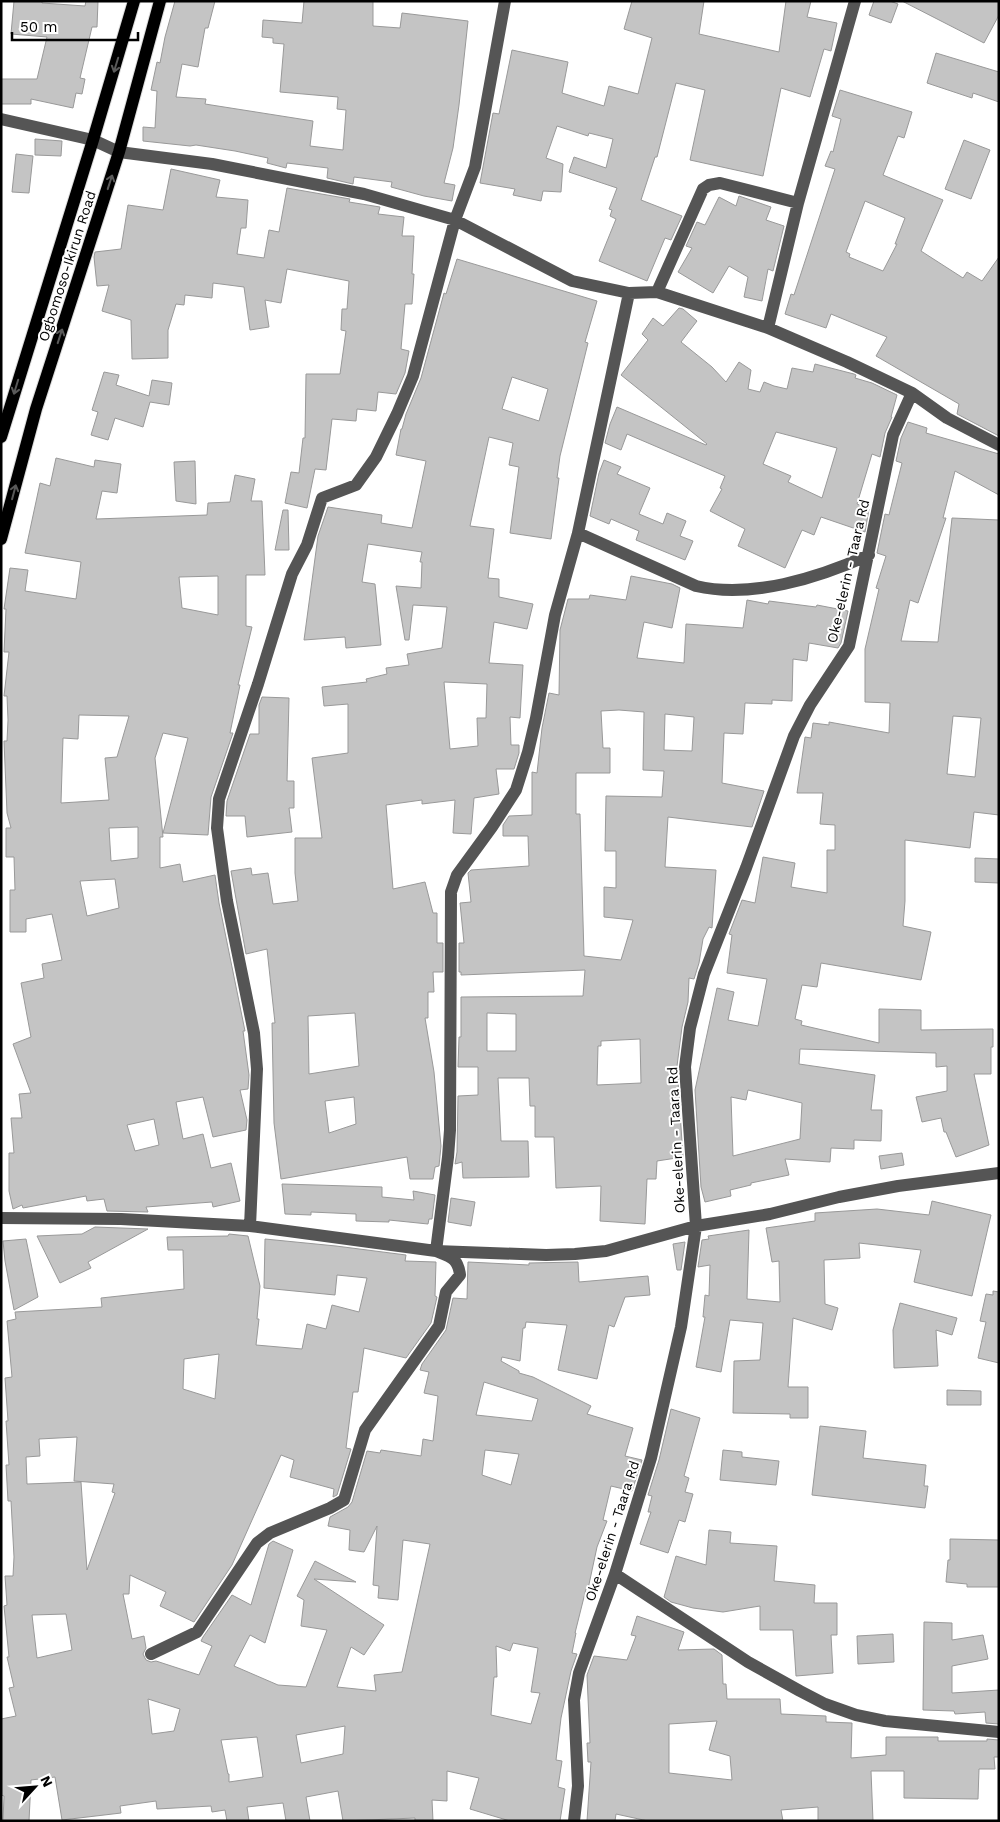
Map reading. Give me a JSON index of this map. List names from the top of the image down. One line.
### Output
{"streets":{"main road":["Ogbomoso-Ikirun Road"],"street":["Oke-elerin - Taara Rd"]},"scale_bar":"50 m","north":"top right"}
